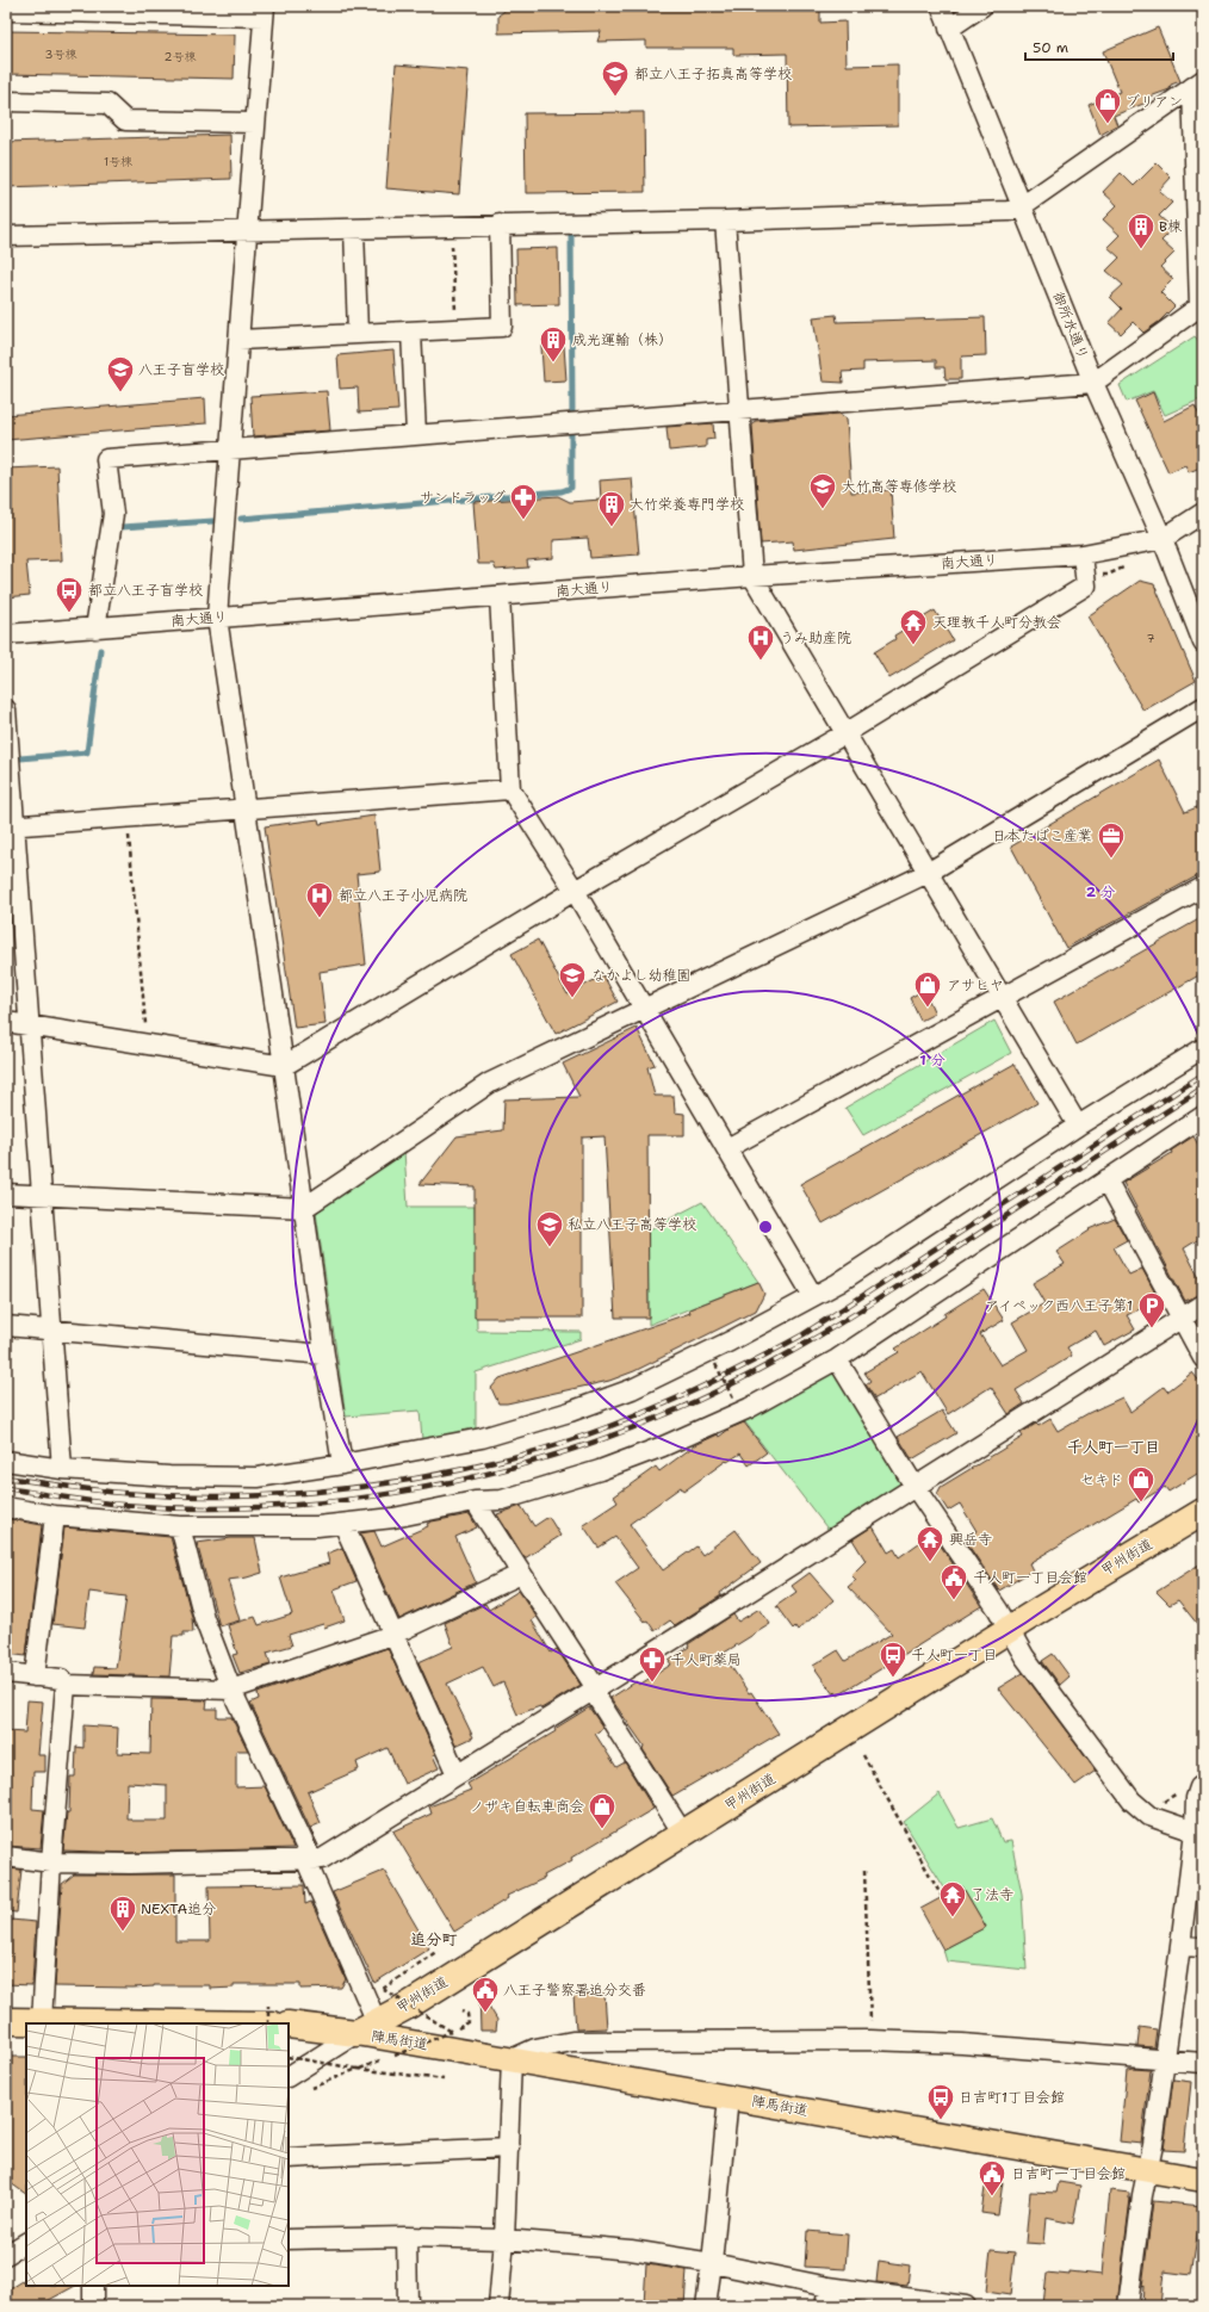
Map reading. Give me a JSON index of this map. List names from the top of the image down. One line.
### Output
{"streets":{"highway":["甲州街道"],"main road":["陣馬街道"],"street":["御所水通り","南大通り"]},"crossings":[["御所水通り","南大通り"],["甲州街道","陣馬街道"]],"districts":["千人町一丁目","追分町"],"places":{"school or university":["都立八王子拓真高等学校","八王子盲学校","大竹高等専修学校","なかよし幼稚園","私立八王子高等学校"],"shop":["ブリアン","アサヒヤ","セキド","ノザキ自転車商会"],"building":["B棟","成光運輸（株）","大竹栄養専門学校","NEXTA追分"],"pharmacy":["サンドラッグ","千人町薬局"],"bus stop":["都立八王子盲学校","千人町一丁目","日吉町1丁目会館"],"temple":["天理教千人町分教会","興岳寺","了法寺"],"hospital":["うみ助産院","都立八王子小児病院"],"office":["日本たばこ産業"],"parking":["アイペック西八王子第1"],"public building":["千人町一丁目会館","八王子警察署追分交番","日吉町一丁目会館"]},"house_numbers":["3号棟","2号棟","1号棟","7"],"scale_bar":"50 m","rings":["2 分","1 分"]}
